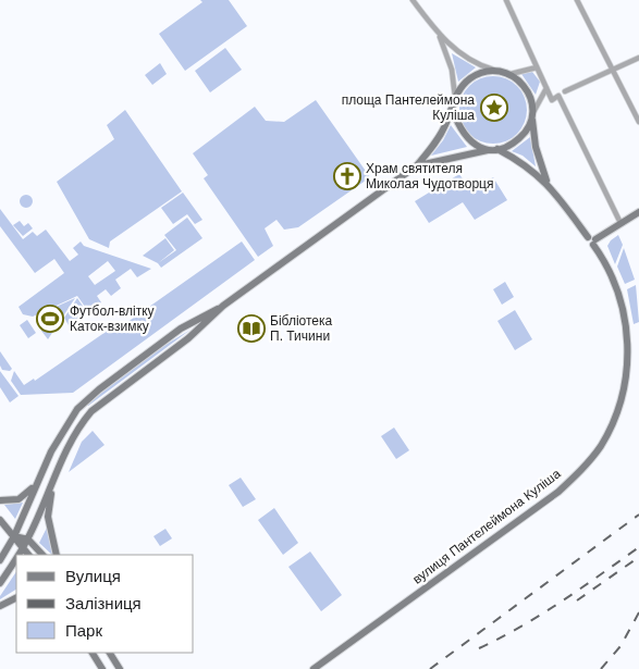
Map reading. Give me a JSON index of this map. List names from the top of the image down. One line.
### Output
{"streets":{"main road":["вулиця Пантелеймона Куліша"]},"places":{"place":["площа Пантелеймона Куліша"],"church":["Храм святителя Миколая Чудотворця"],"sports":["Футбол-влітку Каток-взимку"],"library":["Бібліотека П. Тичини"]},"legend":["Вулиця","Залізниця","Парк"]}
